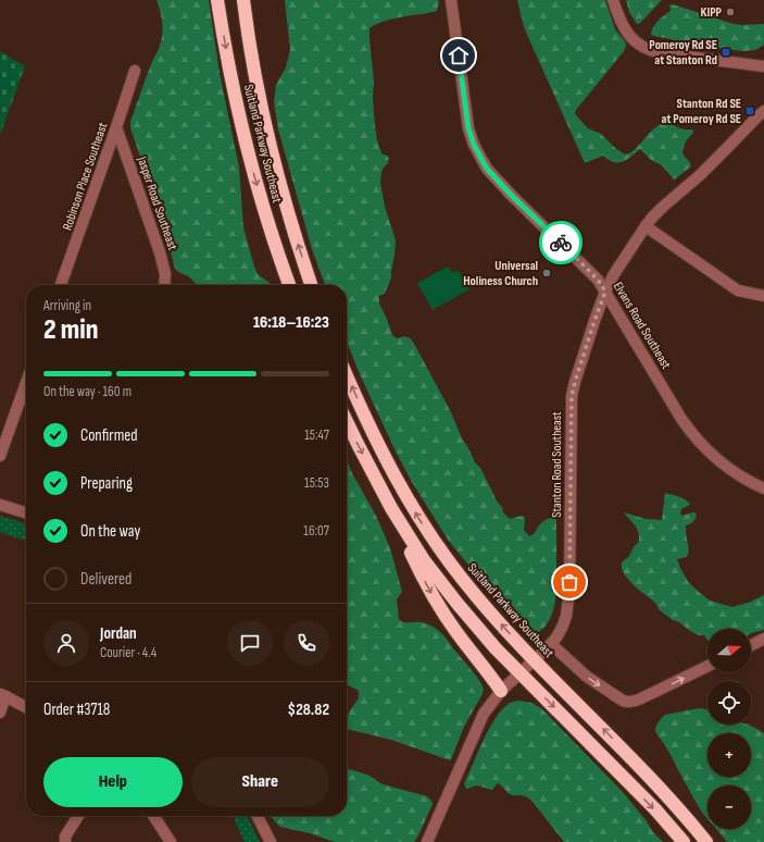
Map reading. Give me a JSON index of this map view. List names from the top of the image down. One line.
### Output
{"streets":{"highway":["Suitland Parkway Southeast"],"street":["Robinson Place Southeast","Jasper Road Southeast","Elvans Road Southeast","Stanton Road Southeast"]},"crossings":[["Suitland Parkway Southeast","Stanton Road Southeast"],["Robinson Place Southeast","Jasper Road Southeast"],["Elvans Road Southeast","Stanton Road Southeast"]],"places":{"other":["KIPP","Universal Holiness Church"],"transit":["Pomeroy Rd SE at Stanton Rd","Stanton Rd SE at Pomeroy Rd SE"]},"north":"right","page":{"heading":["2 min","Arriving in","16:18–16:23"],"panel":["Jordan","Courier · 4.4","Order #3718","$28.82"],"bar":"On the way · 160 m","list":[["Confirmed","15:47"],["Preparing","15:53"],["On the way","16:07"],"Delivered"],"map_buttons":["+","−"],"buttons":["Help","Share"]}}
